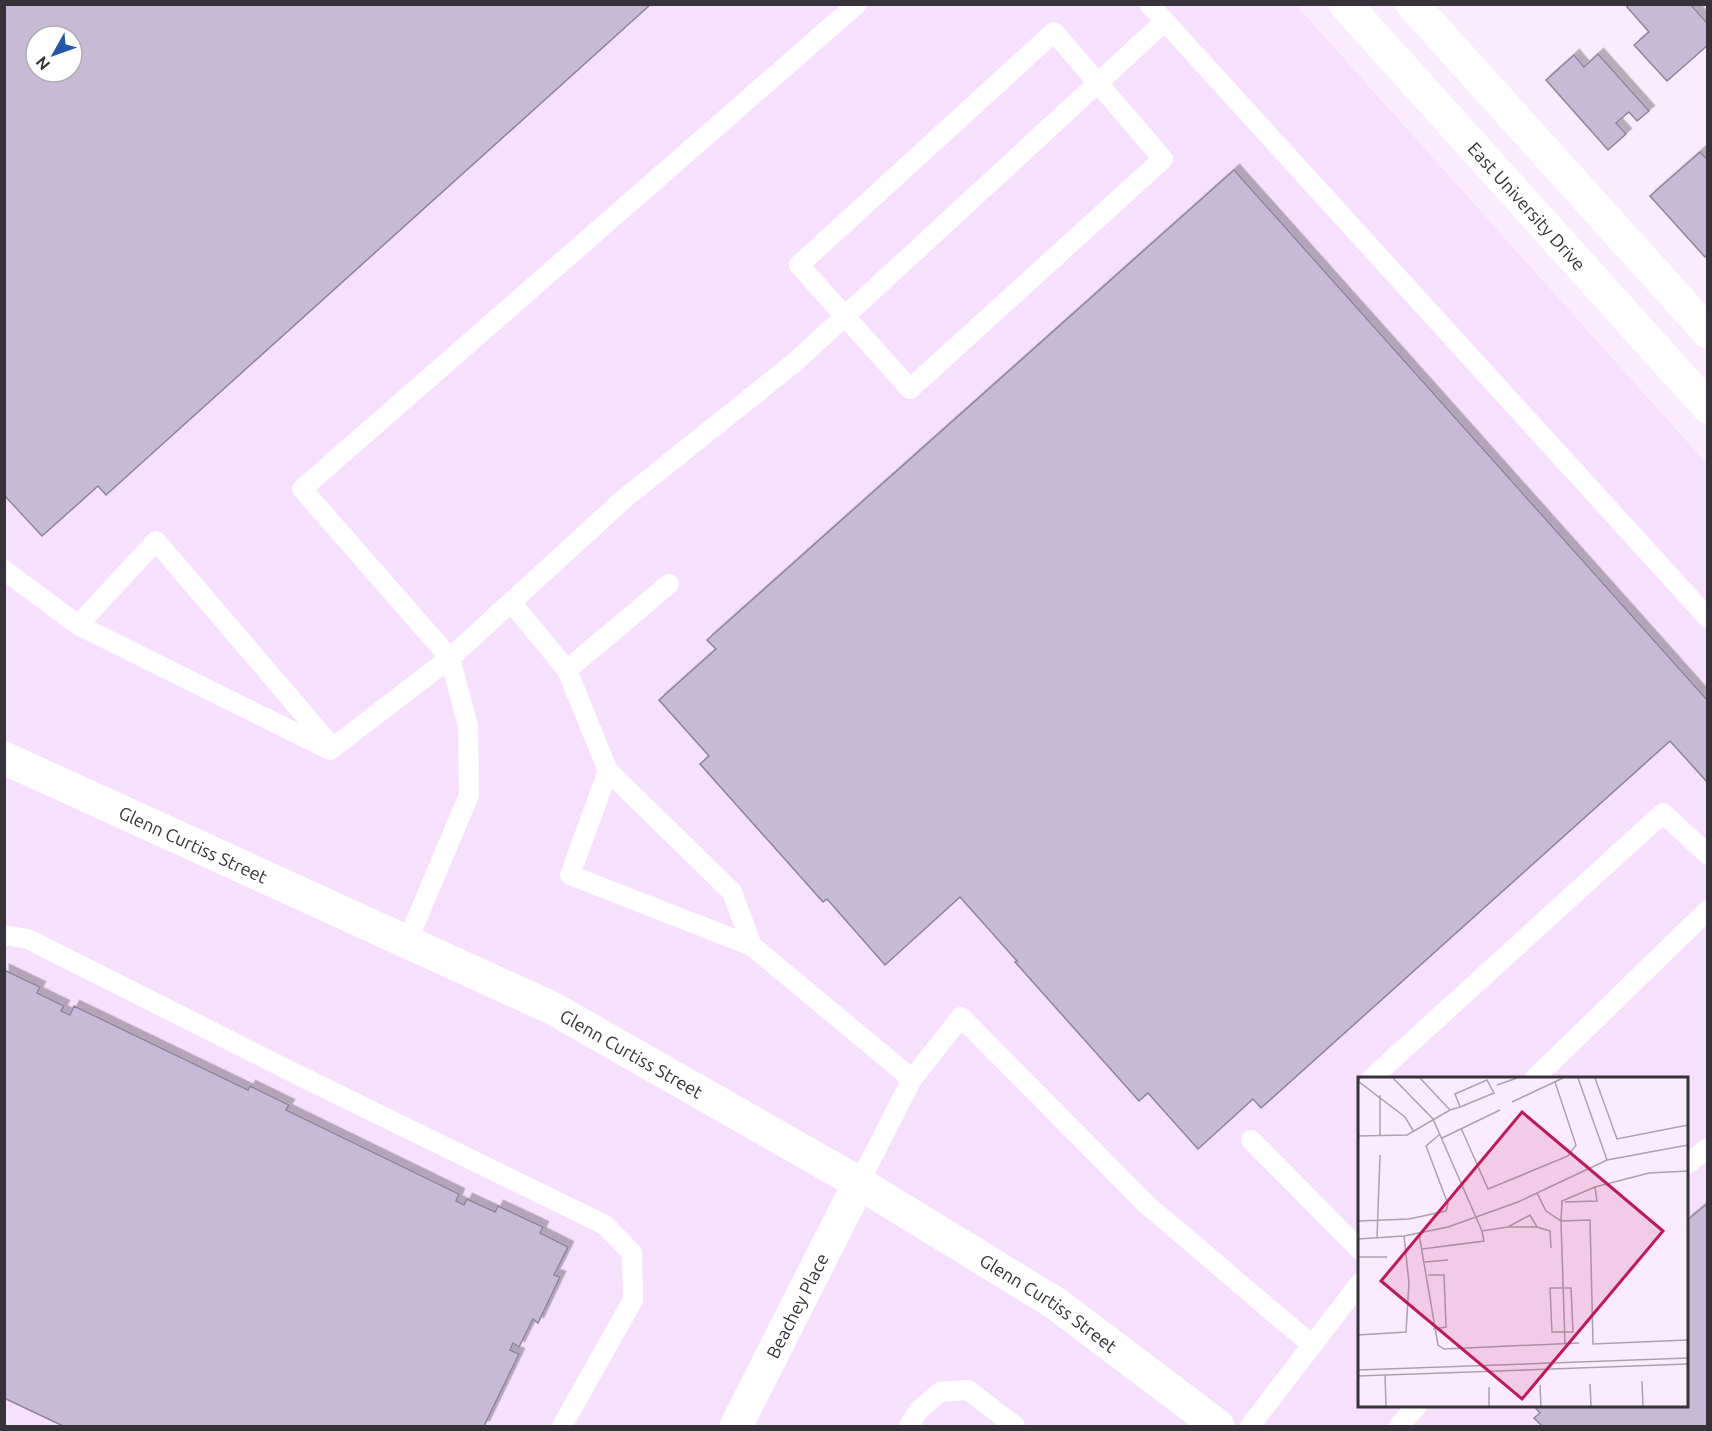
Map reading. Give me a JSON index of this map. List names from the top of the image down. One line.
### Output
{"streets":{"street":["East University Drive","Glenn Curtiss Street","Beachey Place"]},"crossings":[["Glenn Curtiss Street","Beachey Place"]],"north":"bottom left"}
